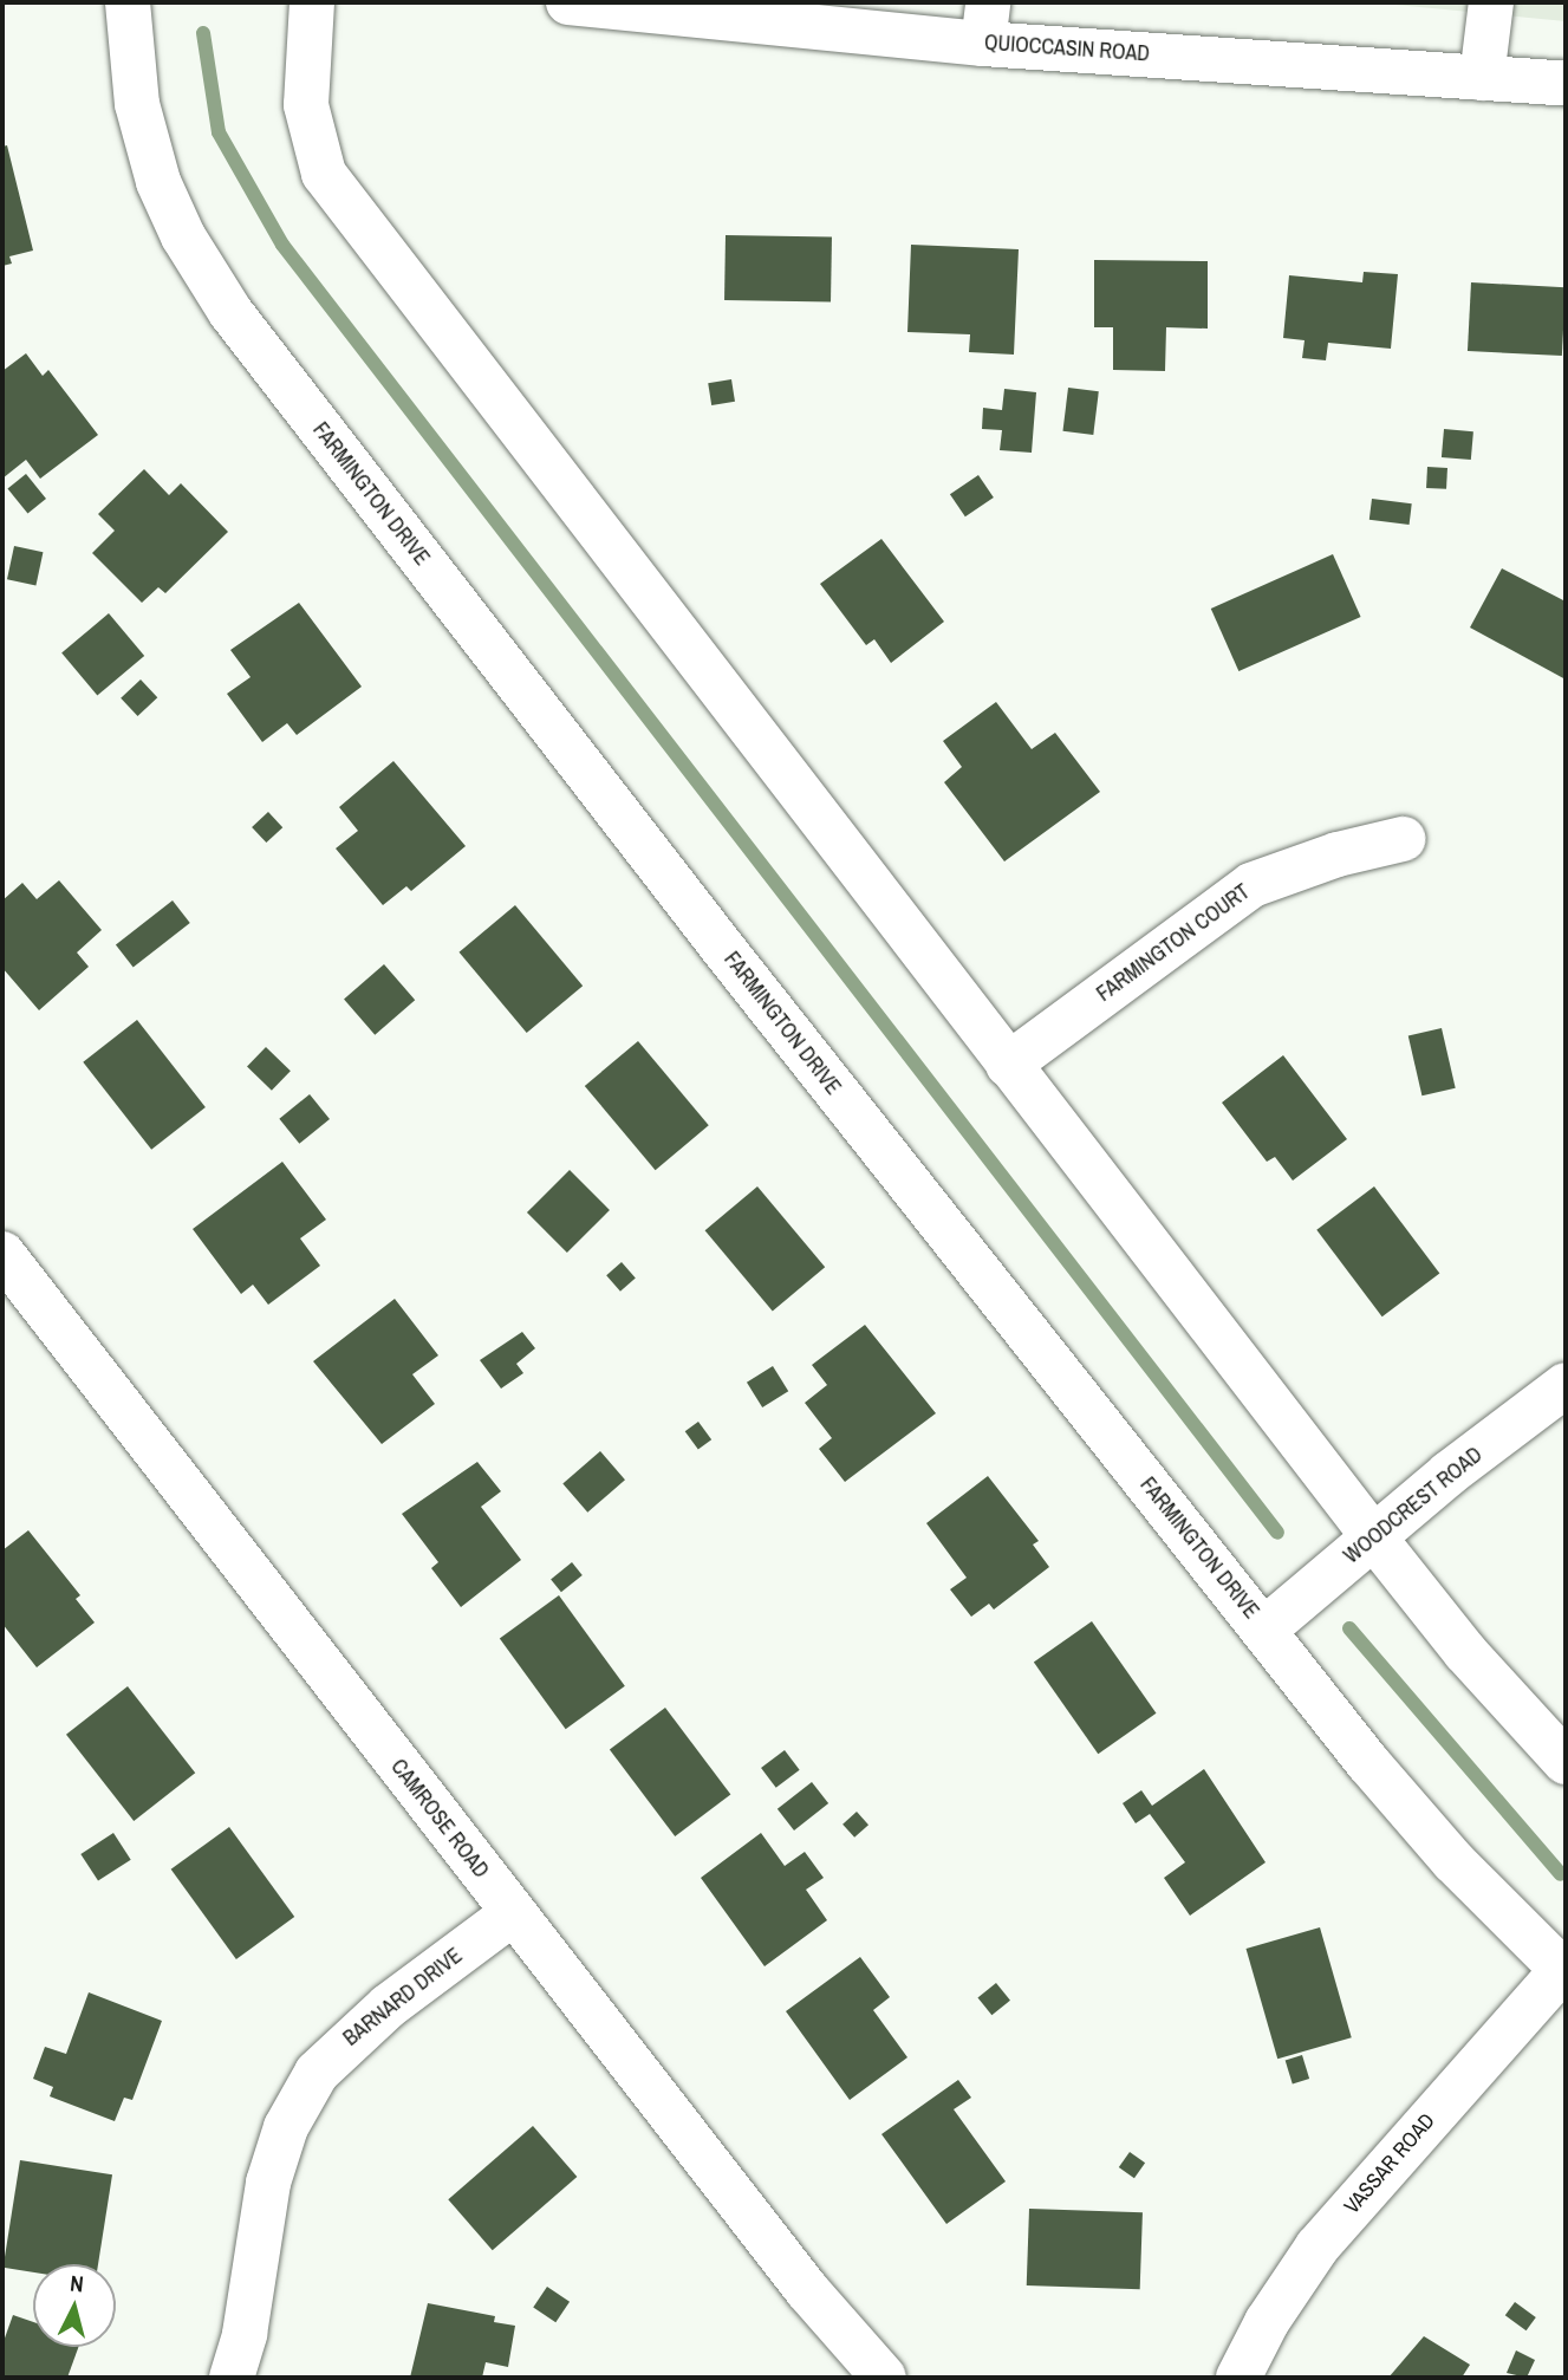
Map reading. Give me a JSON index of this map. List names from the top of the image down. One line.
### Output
{"streets":{"street":["QUIOCCASIN ROAD","FARMINGTON DRIVE","FARMINGTON COURT","WOODCREST ROAD","CAMROSE ROAD","BARNARD DRIVE","VASSAR ROAD"]},"crossings":[["FARMINGTON DRIVE","WOODCREST ROAD"],["FARMINGTON DRIVE","VASSAR ROAD"],["CAMROSE ROAD","BARNARD DRIVE"]],"north":"top"}
